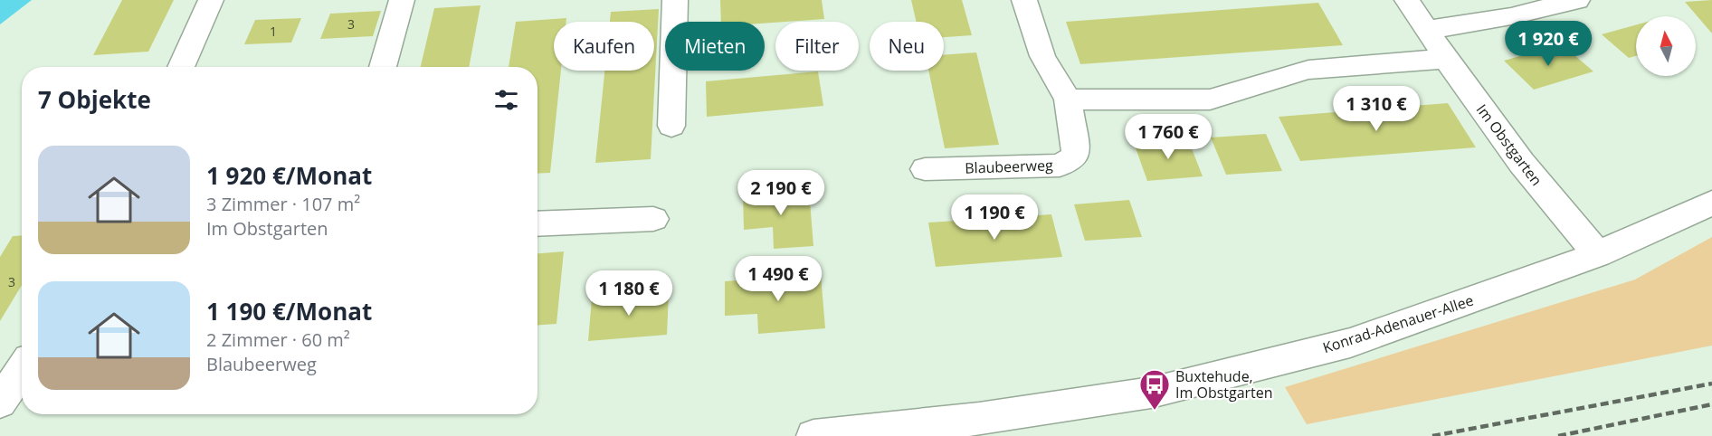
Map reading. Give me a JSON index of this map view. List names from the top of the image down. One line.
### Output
{"streets":{"street":["Im Obstgarten","Blaubeerweg","Konrad-Adenauer-Allee"]},"crossings":[["Im Obstgarten","Konrad-Adenauer-Allee"]],"places":{"bus stop":["Buxtehude, Im Obstgarten"]},"house_numbers":["3","1","3"],"north":"top","page":{"price":["1 920 €","1 310 €","1 760 €","2 190 €","1 190 €","1 490 €","1 180 €"],"chip":["Kaufen","Mieten","Filter","Neu"],"heading":"7 Objekte","list":[{"name":"1 920 €/Monat","note":"3 Zimmer · 107 m² · Im Obstgarten"},{"name":"1 190 €/Monat","note":"2 Zimmer · 60 m² · Blaubeerweg"}]}}
